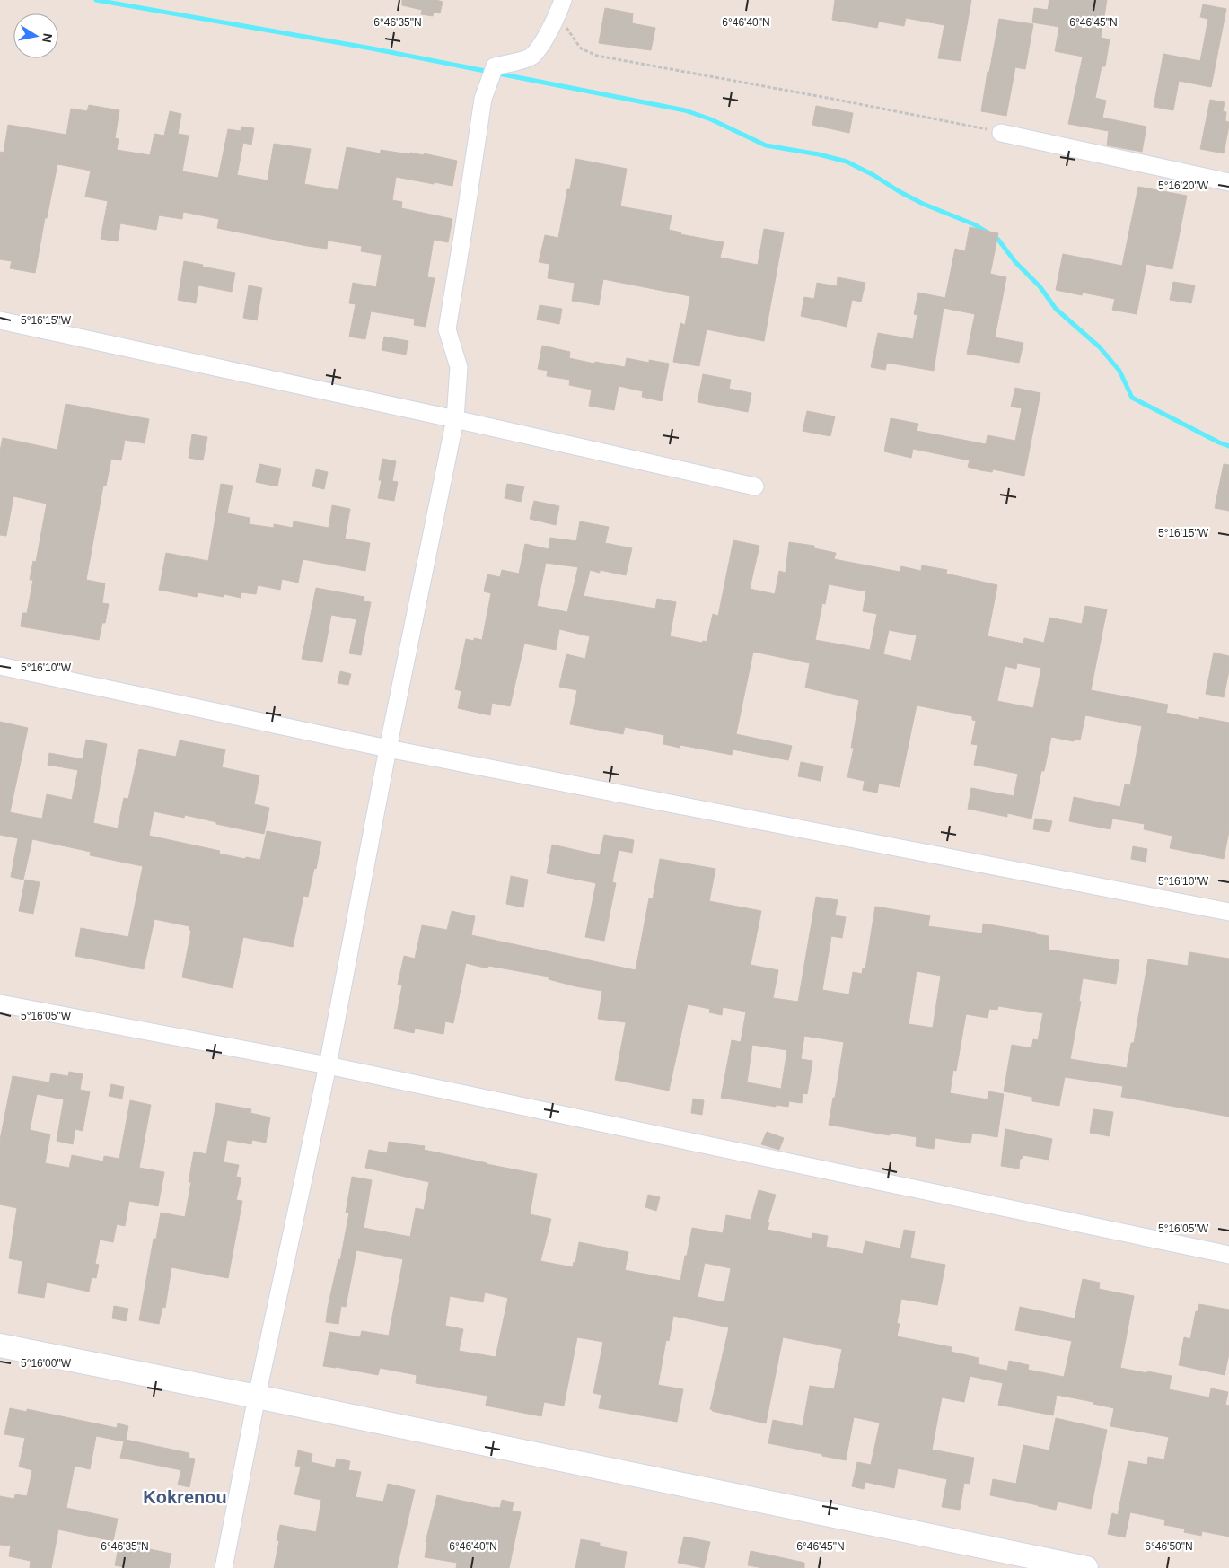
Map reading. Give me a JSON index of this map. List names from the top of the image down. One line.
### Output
{"districts":["Kokrenou"],"north":"right","coordinates":["6°46'40\"N","6°46'35\"N","6°46'45\"N","5°16'20\"W","5°16'15\"W","5°16'10\"W","5°16'05\"W","5°16'00\"W","6°46'50\"N"]}
